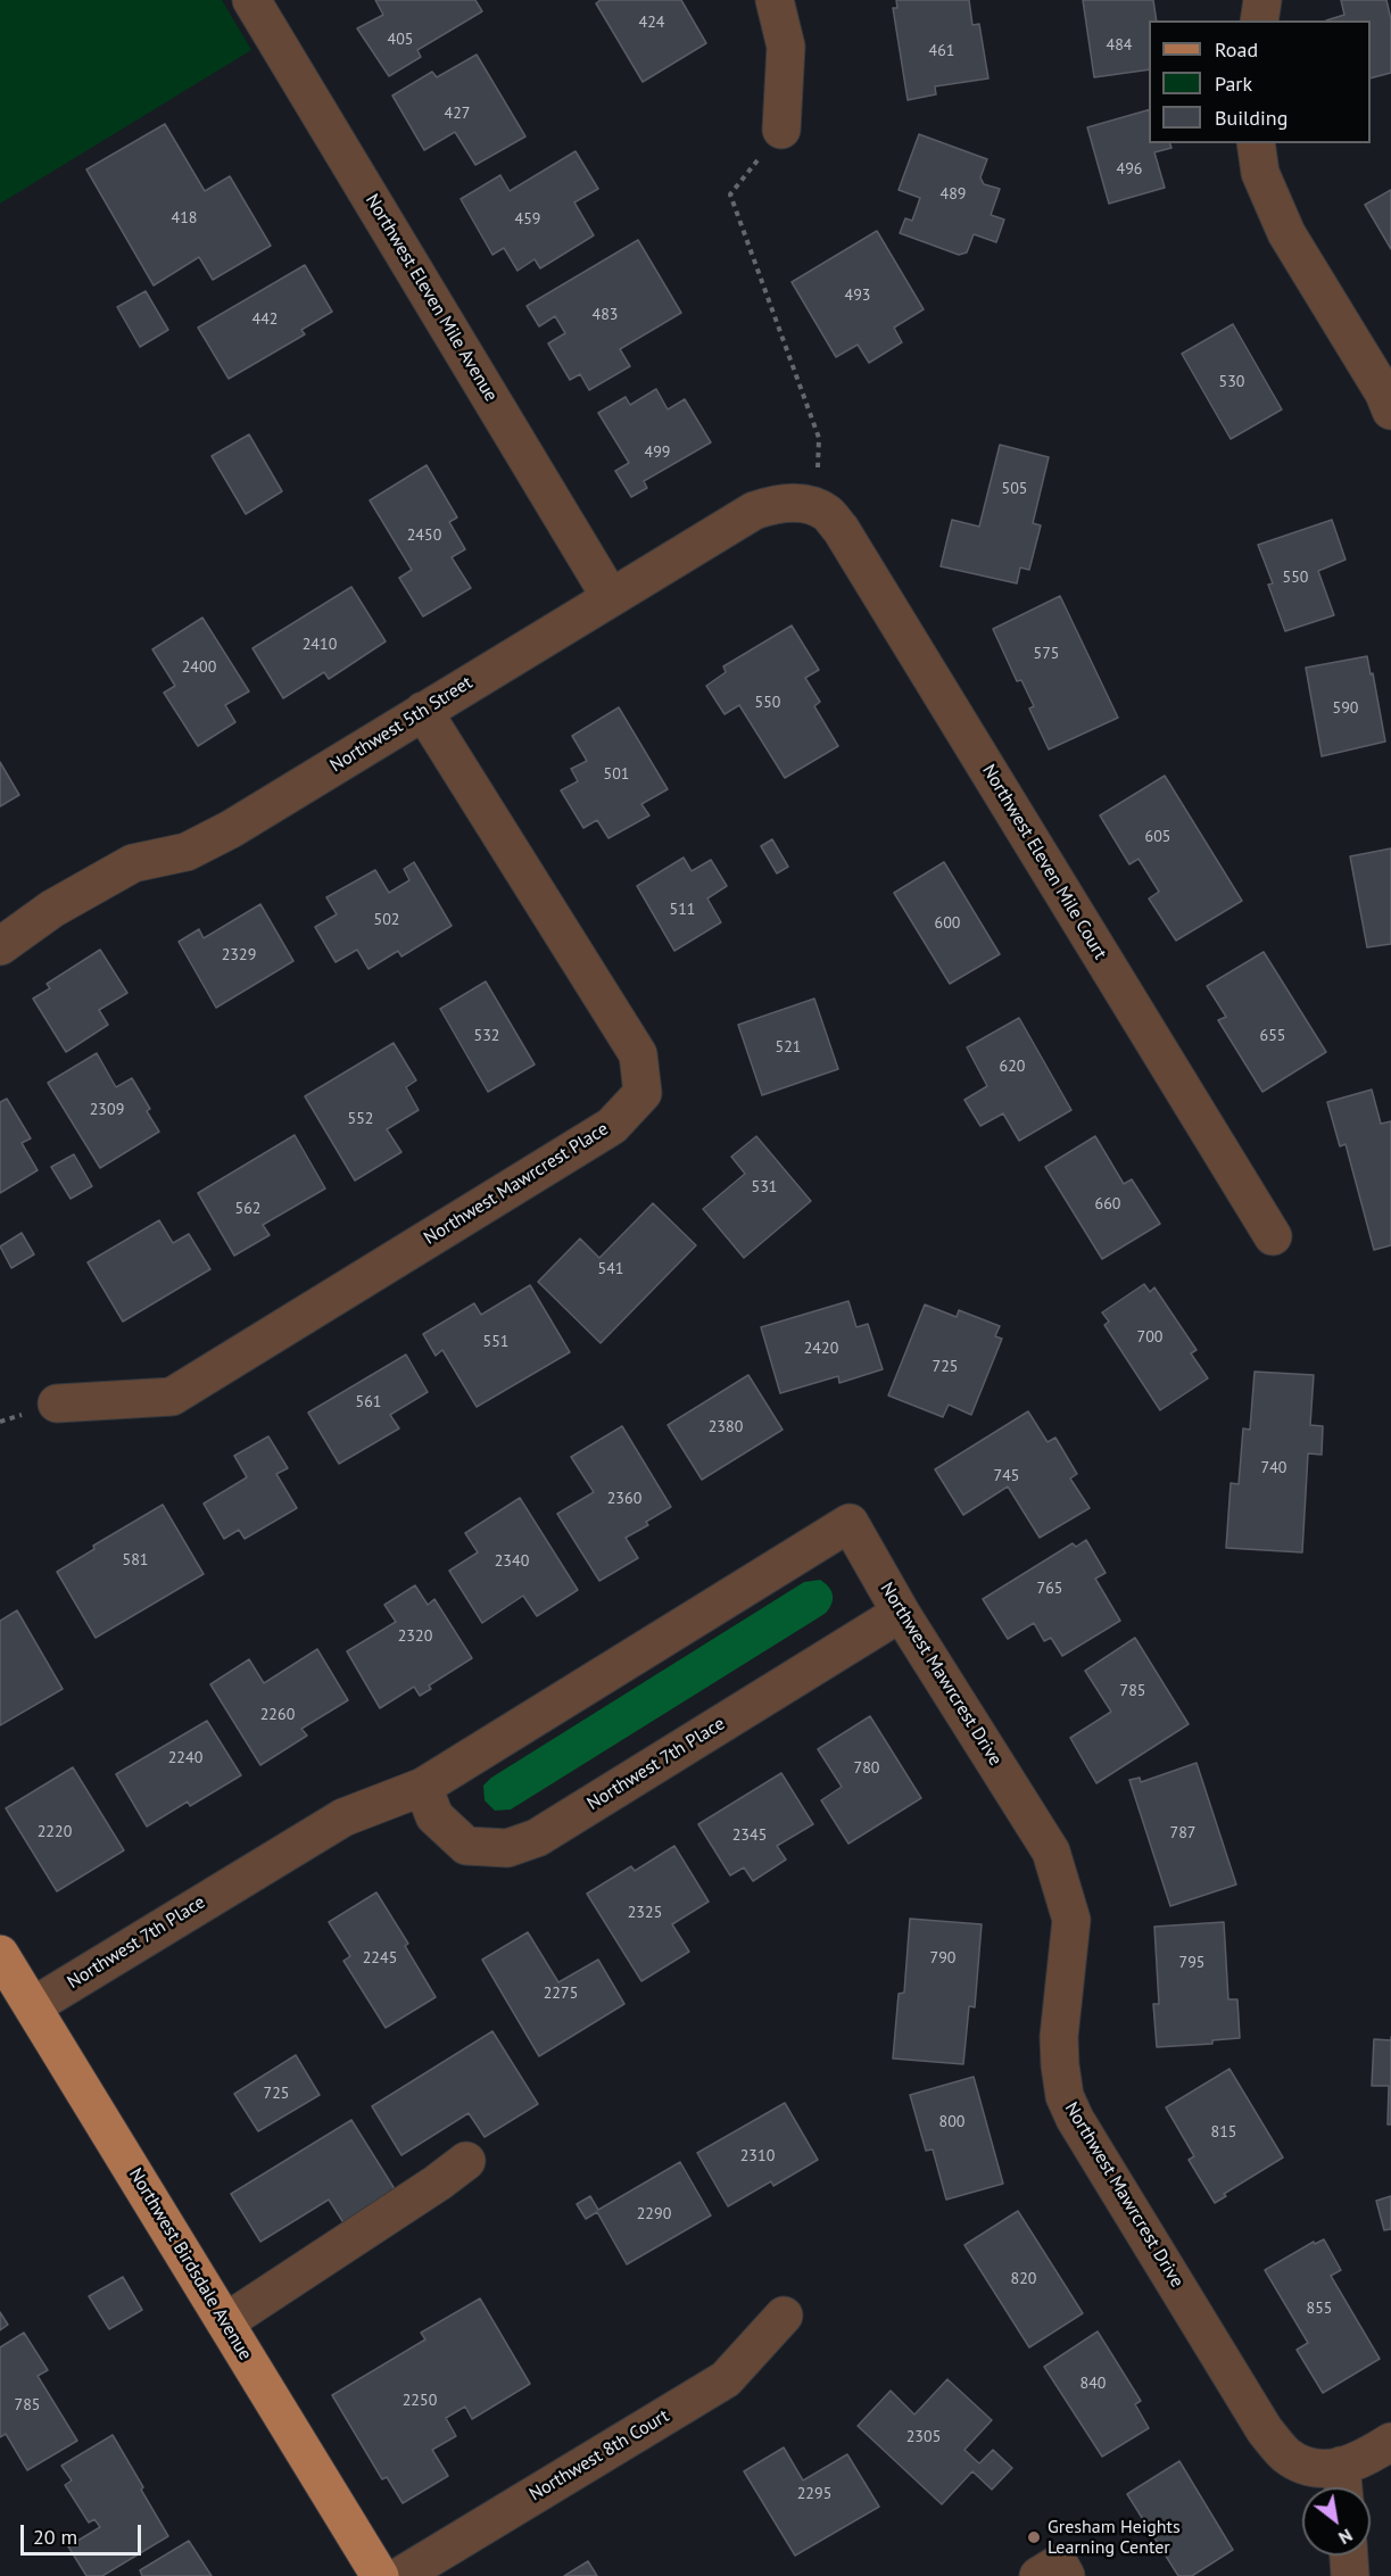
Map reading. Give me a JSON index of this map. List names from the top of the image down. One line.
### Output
{"streets":{"main road":["Northwest Birdsdale Avenue"],"street":["Northwest Eleven Mile Avenue","Northwest 5th Street","Northwest Eleven Mile Court","Northwest Mawrcrest Place","Northwest Mawrcrest Drive","Northwest 7th Place","Northwest 8th Court"]},"crossings":[["Northwest Eleven Mile Avenue","Northwest 5th Street"],["Northwest 5th Street","Northwest Eleven Mile Court"],["Northwest 5th Street","Northwest Mawrcrest Place"],["Northwest Mawrcrest Drive","Northwest 7th Place"],["Northwest 7th Place","Northwest Birdsdale Avenue"]],"places":["Gresham Heights Learning Center"],"house_numbers":["424","405","484","461","427","496","489","418","459","493","483","442","530","499","505","2450","550","2410","575","2400","550","590","501","605","511","502","600","2329","532","655","521","620","2309","552","531","660","562","541","700","551","2420","725","561","2380","740","745","2360","581","2340","765","2320","785","2260","2240","780","2220","787","2345","2325","2245","790","795","2275","725","800","815","2310","2290","820","855","840","2250","785","2305","2295"],"legend":["Road","Park","Building"],"scale_bar":"20 m","north":"bottom right"}
